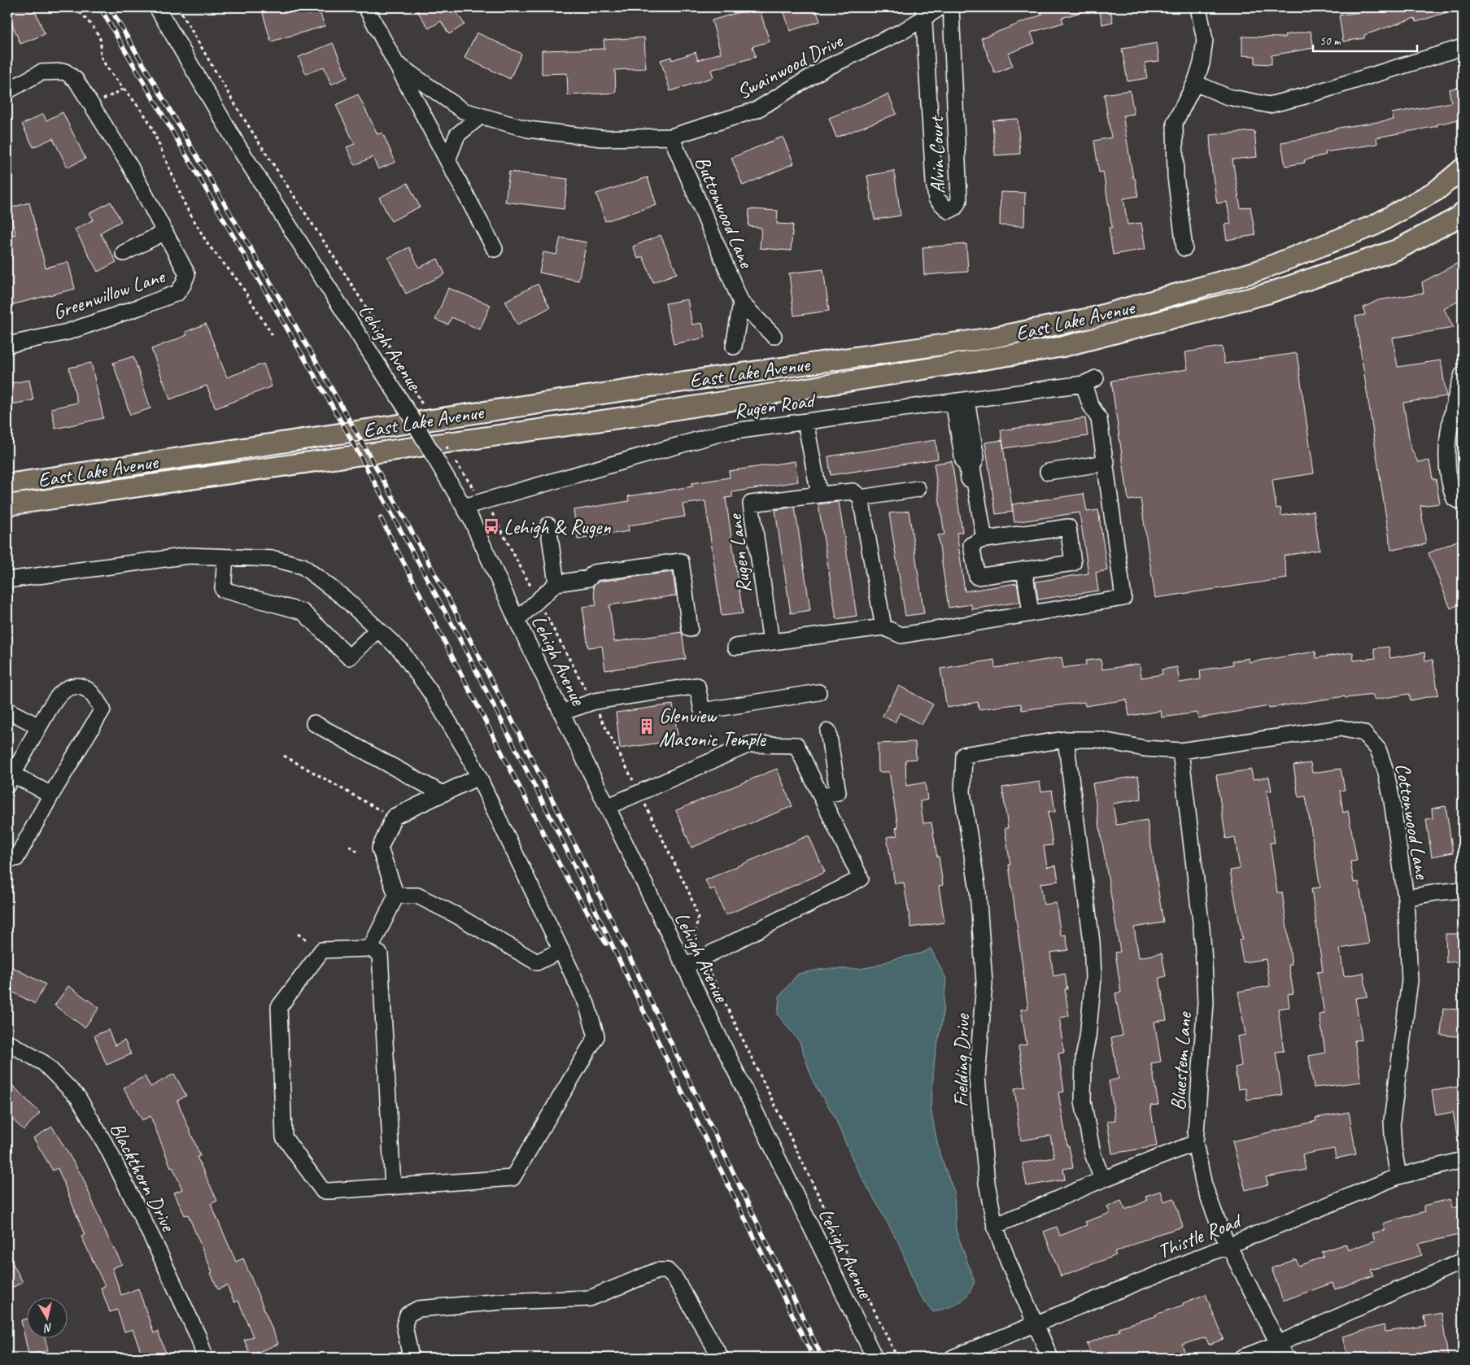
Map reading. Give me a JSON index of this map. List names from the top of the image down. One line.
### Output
{"streets":{"main road":["East Lake Avenue"],"street":["Swainwood Drive","Alvin Court","Buttonwood Lane","Greenwillow Lane","Lehigh Avenue","Rugen Road","Rugen Lane","Cottonwood Lane","Fielding Drive","Bluestem Lane","Blackthorn Drive","Thistle Road"]},"crossings":[["Swainwood Drive","Alvin Court"],["Swainwood Drive","Buttonwood Lane"],["Lehigh Avenue","Rugen Road"],["Cottonwood Lane","Fielding Drive"],["Cottonwood Lane","Bluestem Lane"],["Cottonwood Lane","Thistle Road"],["Fielding Drive","Thistle Road"],["Bluestem Lane","Thistle Road"]],"places":{"bus stop":["Lehigh & Rugen"],"building":["Glenview Masonic Temple"]},"scale_bar":"50 m","north":"bottom"}
